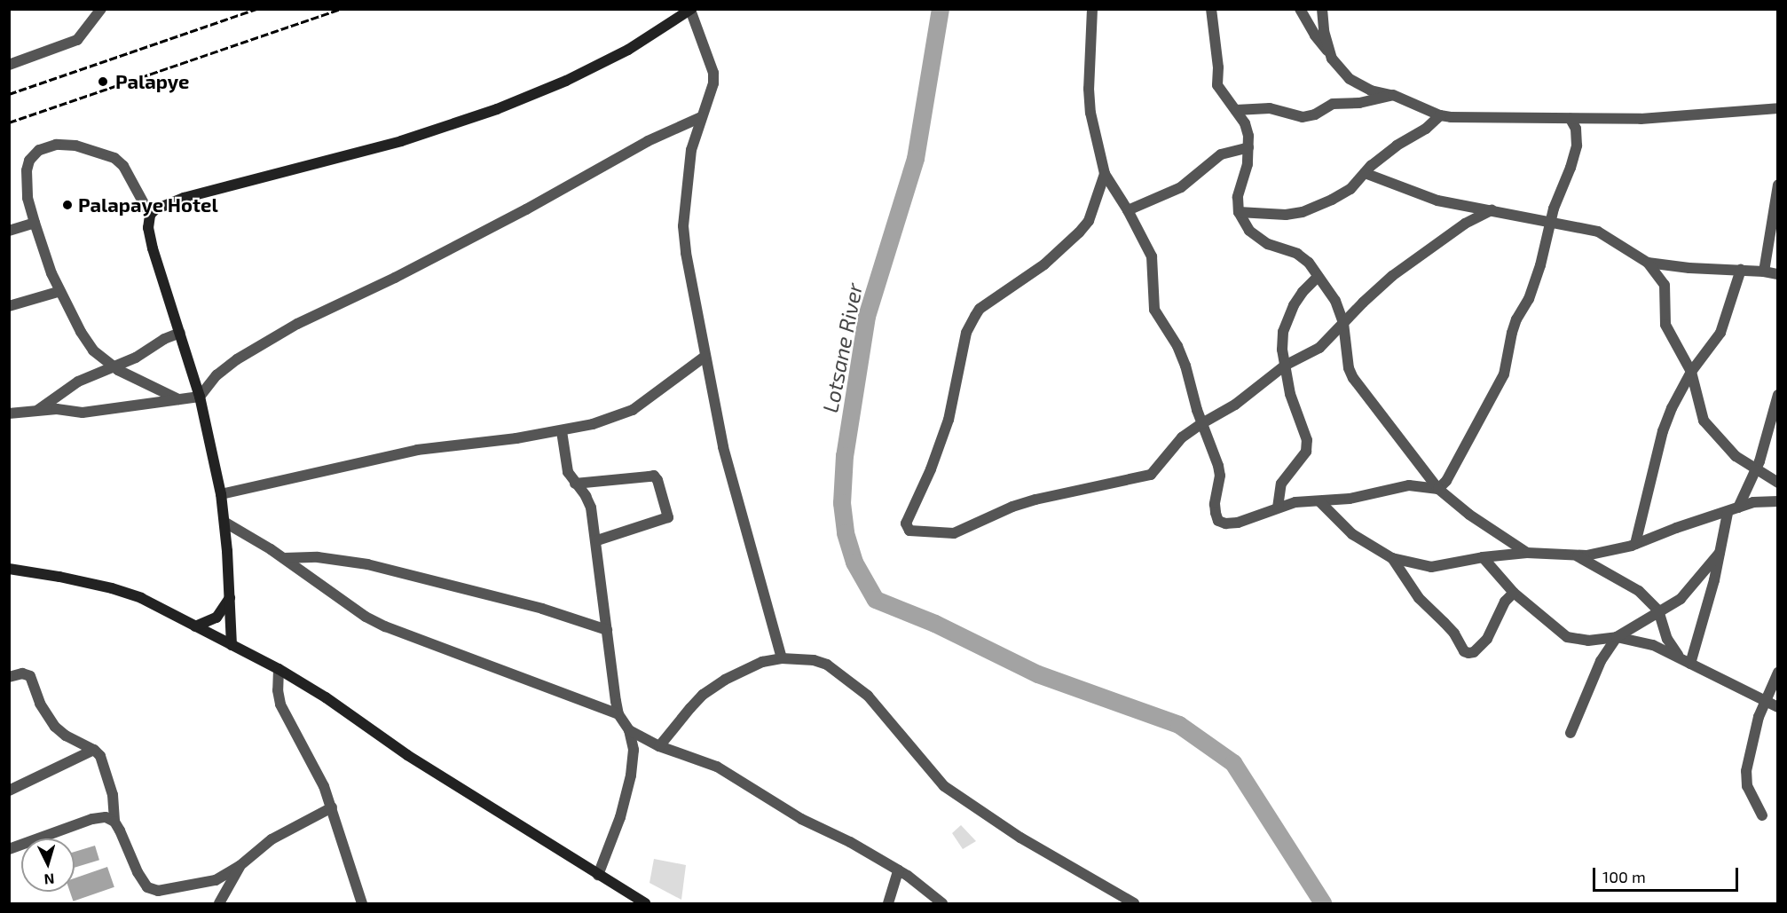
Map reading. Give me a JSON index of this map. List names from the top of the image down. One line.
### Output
{"water":["Lotsane River"],"places":["Palapye","Palapaye Hotel"],"scale_bar":"100 m","north":"bottom"}
